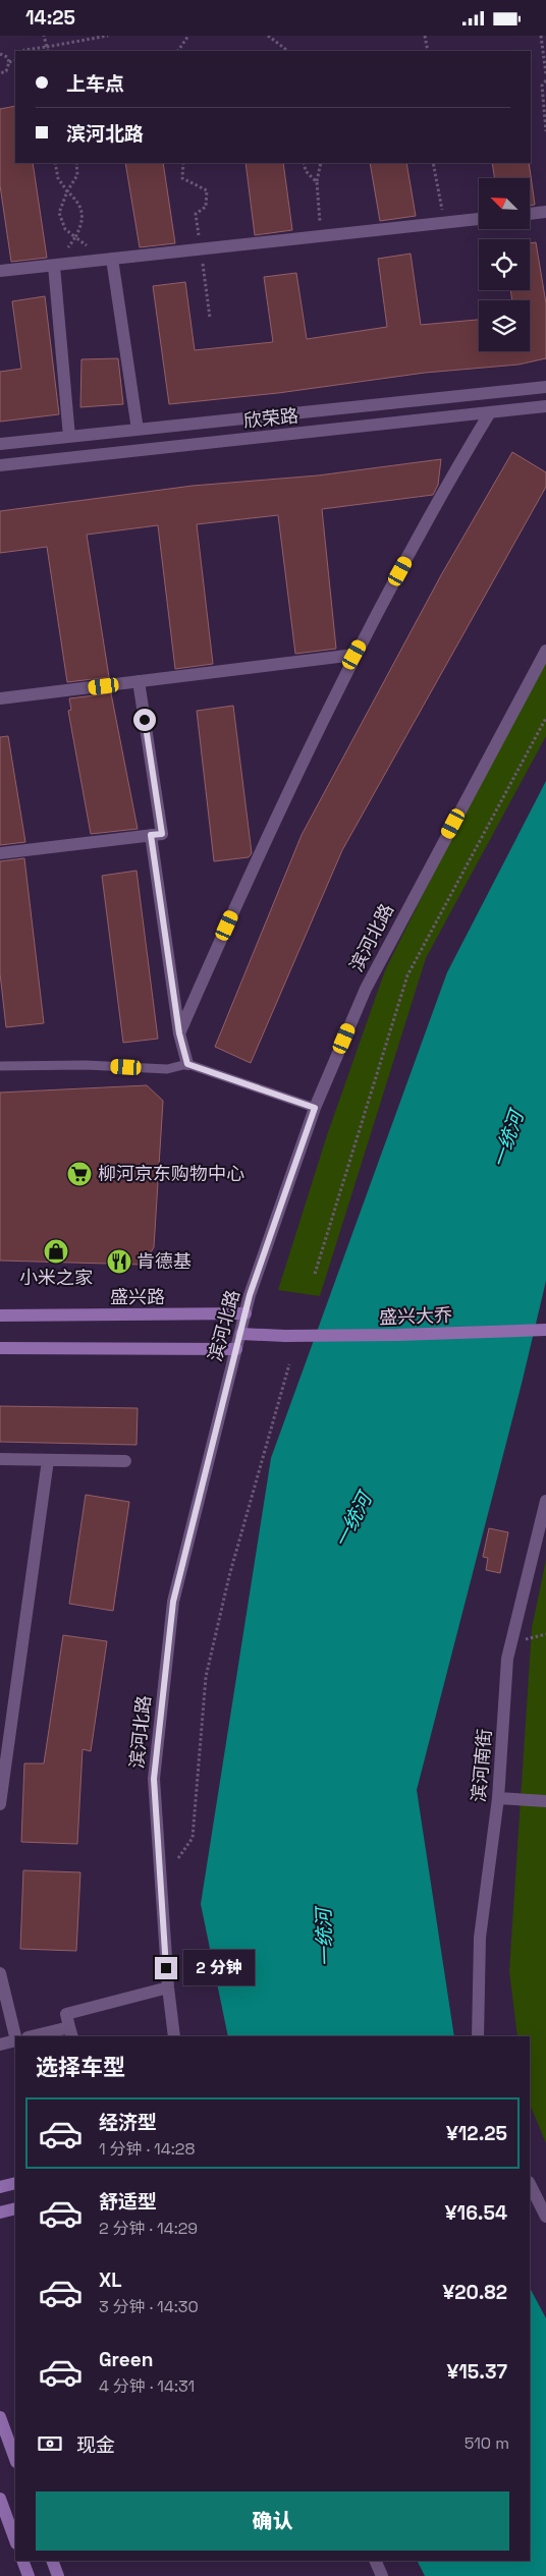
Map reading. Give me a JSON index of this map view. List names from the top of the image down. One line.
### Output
{"streets":{"street":["欣荣路","滨河北路","盛兴路","盛兴大乔","滨河南街"]},"crossings":[["滨河北路","盛兴路"],["滨河北路","盛兴大乔"]],"water":["一统河"],"places":{"supermarket":["柳河京东购物中心"],"shop":["小米之家"],"restaurant":["肯德基"]},"north":"top left","page":{"status":"14:25","banner":["上车点","滨河北路"],"bubble":"2 分钟","heading":"选择车型","list":[{"name":"经济型","note":"1 分钟 · 14:28","value":"¥12.25"},{"name":"舒适型","note":"2 分钟 · 14:29","value":"¥16.54"},{"name":"XL","note":"3 分钟 · 14:30","value":"¥20.82"},{"name":"Green","note":"4 分钟 · 14:31","value":"¥15.37"}],"pay":["现金","510 m"],"buttons":"确认"}}
